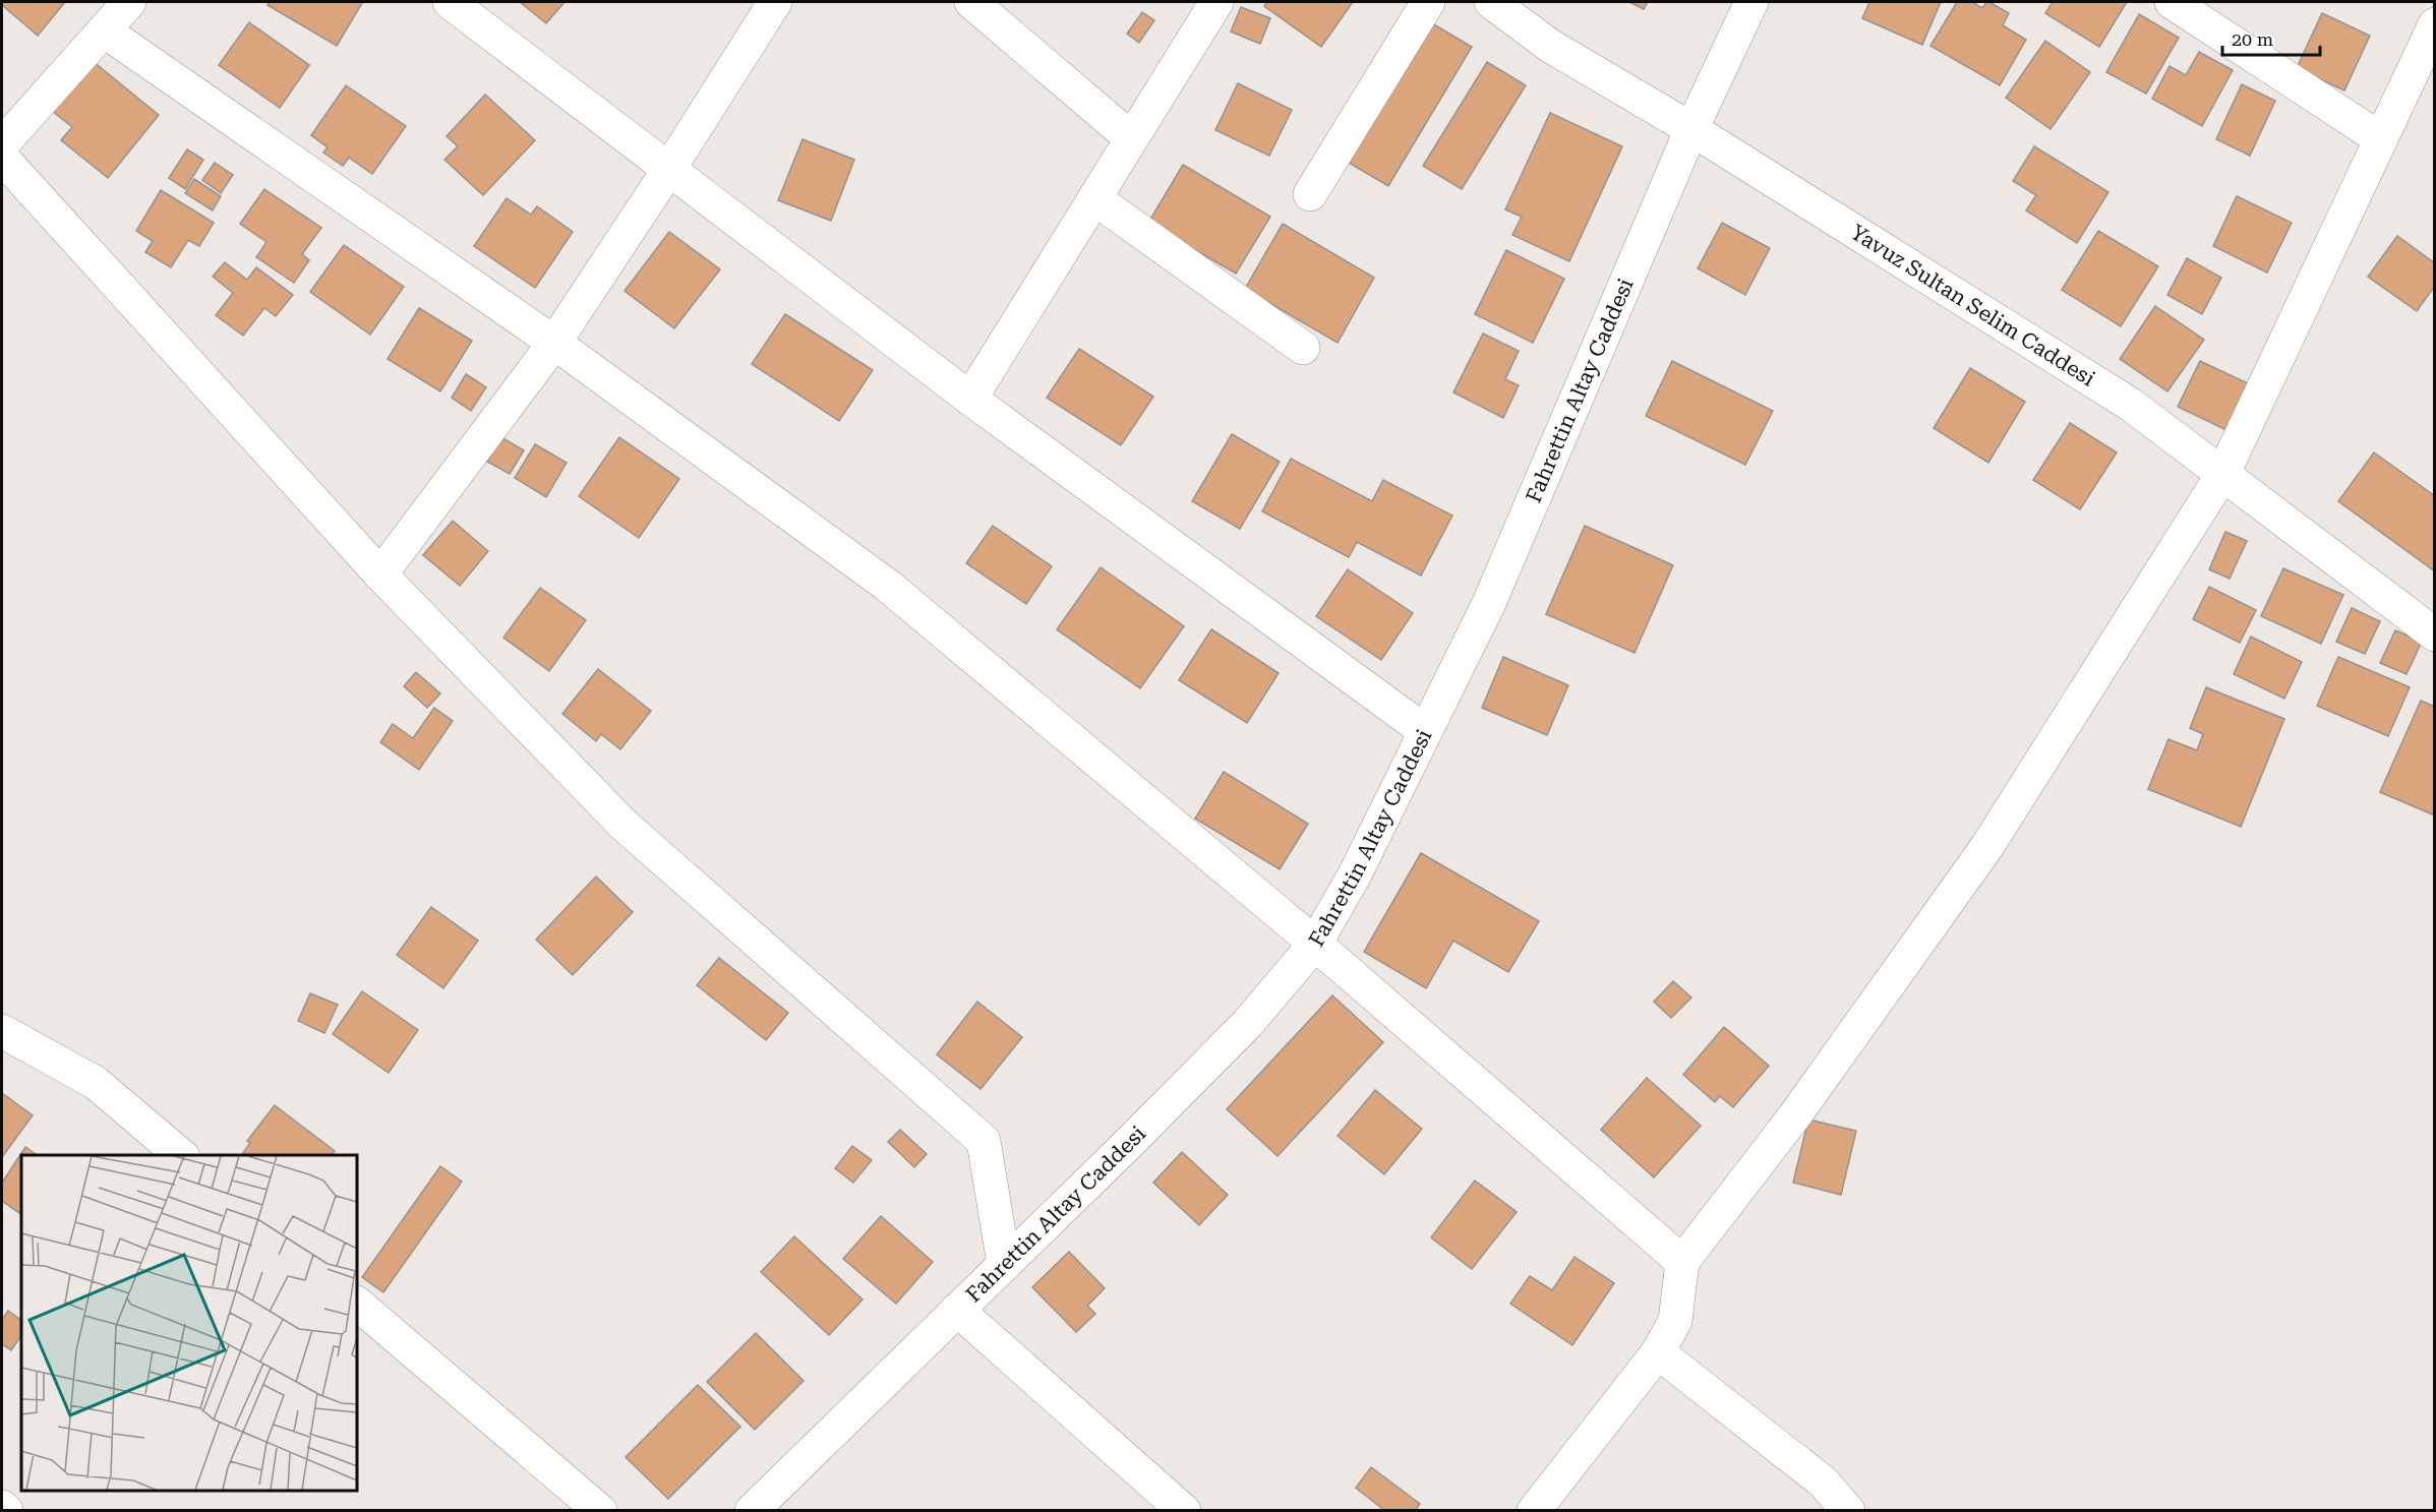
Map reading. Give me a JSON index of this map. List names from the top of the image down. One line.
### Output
{"streets":{"street":["Yavuz Sultan Selim Caddesi","Fahrettin Altay Caddesi"]},"crossings":[["Yavuz Sultan Selim Caddesi","Fahrettin Altay Caddesi"]],"scale_bar":"20 m"}
